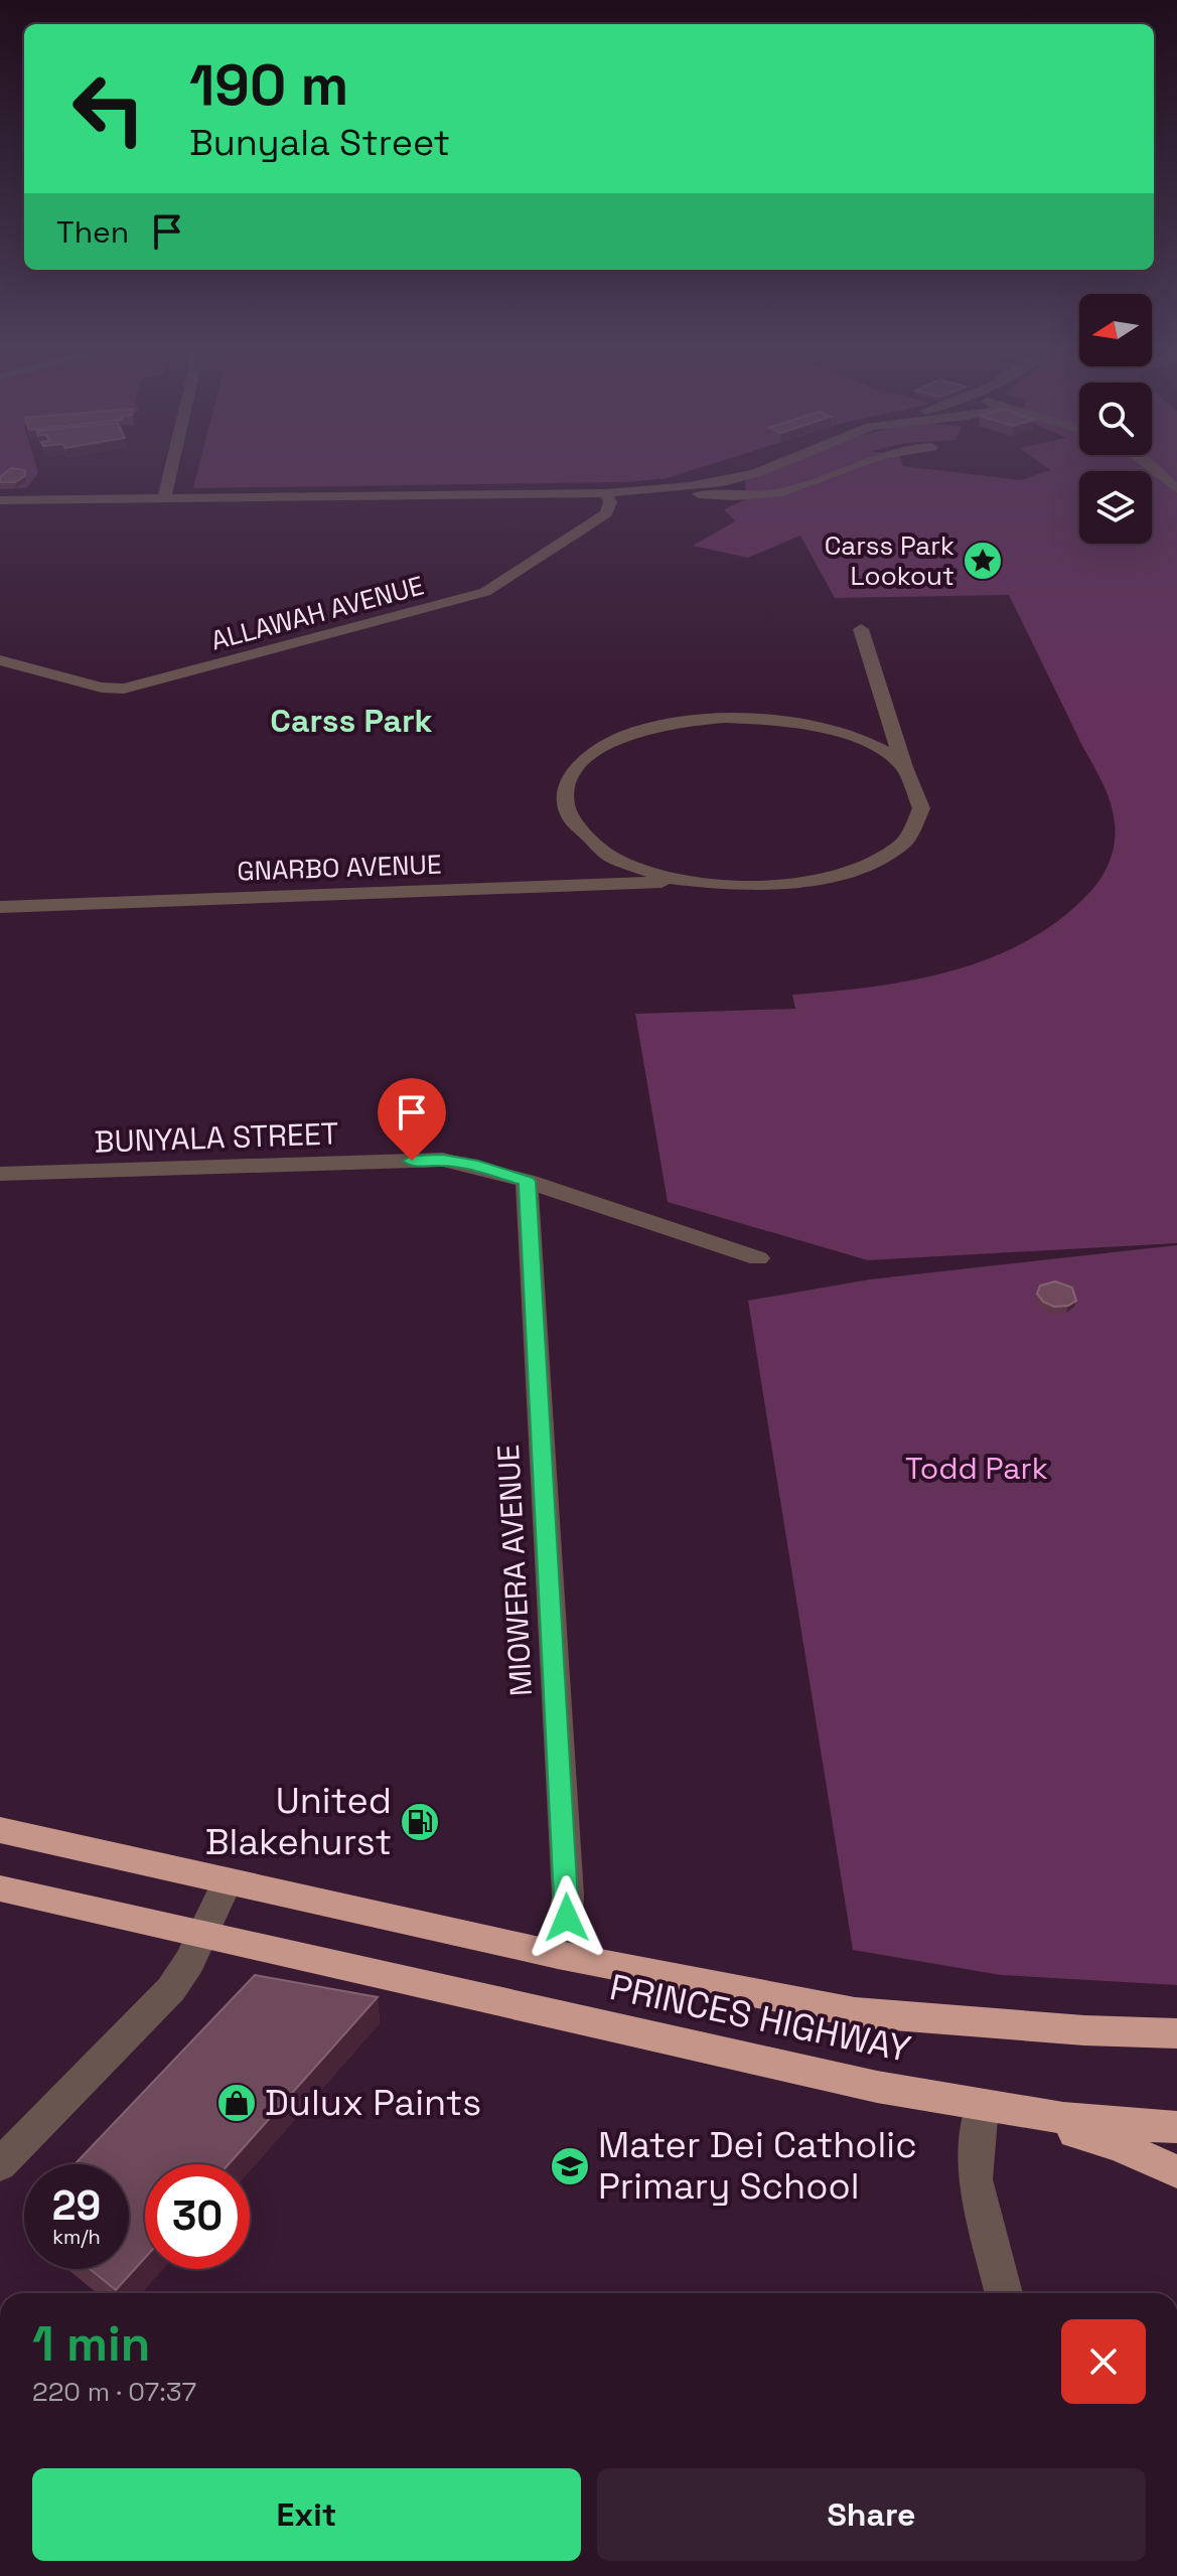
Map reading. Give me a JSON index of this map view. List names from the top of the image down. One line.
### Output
{"streets":{"highway":["PRINCES HIGHWAY"],"street":["ALLAWAH AVENUE","GNARBO AVENUE","BUNYALA STREET","MIOWERA AVENUE"]},"crossings":[["BUNYALA STREET","MIOWERA AVENUE"],["MIOWERA AVENUE","PRINCES HIGHWAY"]],"districts":["Carss Park"],"parks":["Todd Park"],"places":{"place":["Carss Park Lookout"],"fuel station":["United Blakehurst"],"shop":["Dulux Paints"],"school or university":["Mater Dei Catholic Primary School"]},"north":"left","page":{"turn":["190 m","Bunyala Street"],"then":"Then","speed":"29 km/h","limit":"30","heading":["1 min","220 m · 07:37"],"buttons":["Exit","Share"]}}
